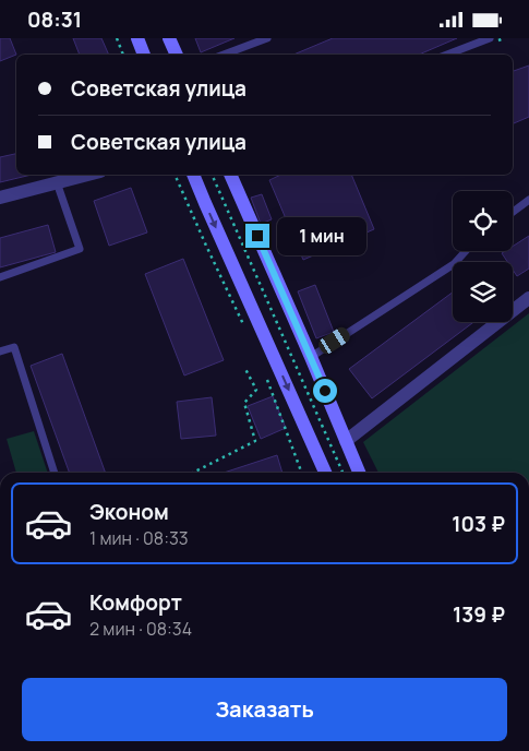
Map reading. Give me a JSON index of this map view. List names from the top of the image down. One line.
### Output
{"page":{"status":"08:31","banner":["Советская улица","Советская улица"],"bubble":"1 мин","list":[{"name":"Эконом","note":"1 мин · 08:33","value":"103 ₽"},{"name":"Комфорт","note":"2 мин · 08:34","value":"139 ₽"}],"buttons":"Заказать"}}
